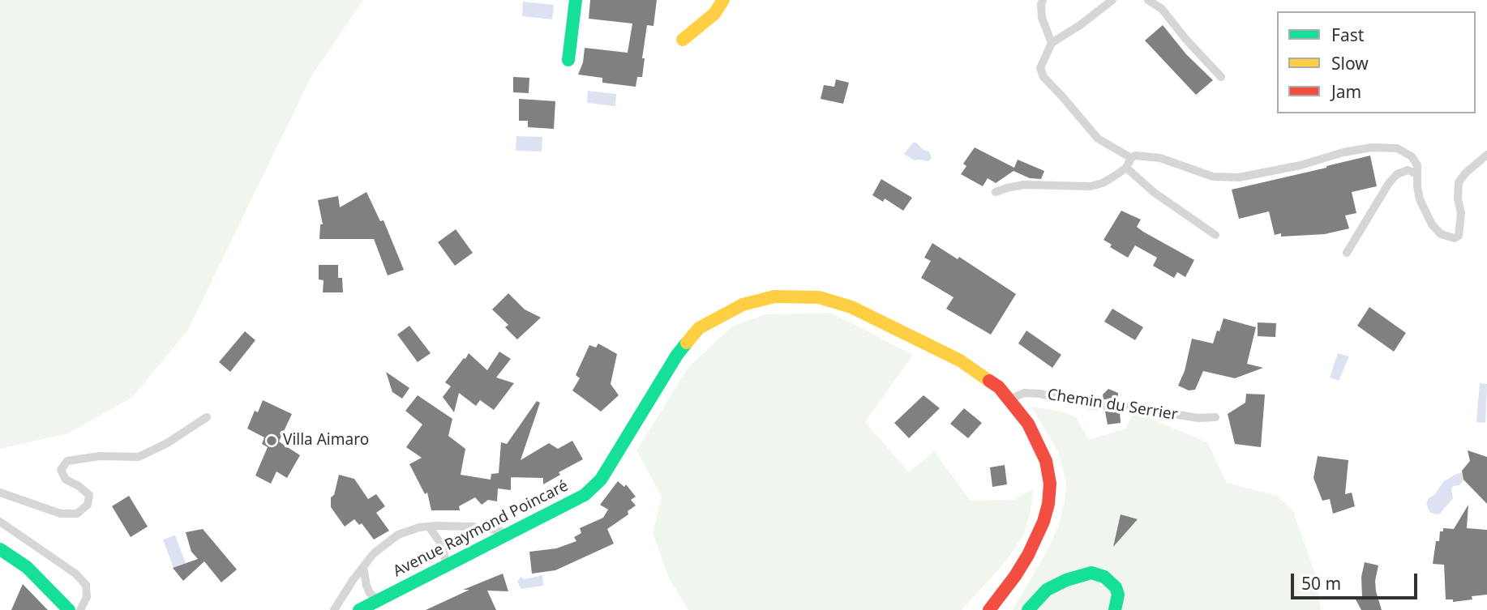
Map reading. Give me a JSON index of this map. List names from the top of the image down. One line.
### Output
{"streets":{"main road":["Avenue Raymond Poincaré"],"lane":["Chemin du Serrier"]},"crossings":[["Chemin du Serrier","Avenue Raymond Poincaré"]],"places":["Villa Aimaro"],"legend":["Fast","Slow","Jam"],"scale_bar":"50 m"}
